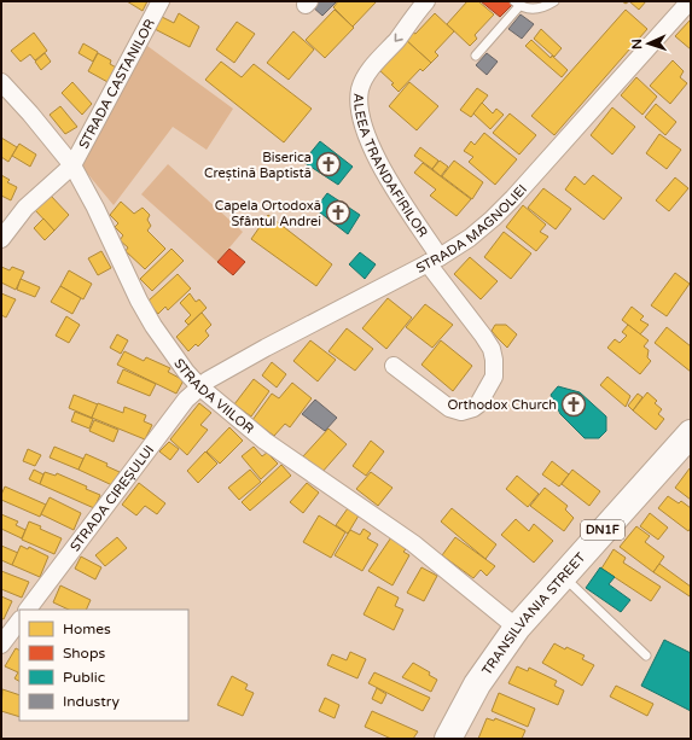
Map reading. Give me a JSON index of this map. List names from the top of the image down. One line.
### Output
{"streets":{"main road":["DN1F","TRANSILVANIA STREET"],"street":["STRADA CASTANILOR","ALEEA TRANDAFIRILOR","STRADA MAGNOLIEI","STRADA VIILOR","STRADA CIREȘULUI"]},"crossings":[["STRADA CASTANILOR","STRADA VIILOR"],["ALEEA TRANDAFIRILOR","STRADA MAGNOLIEI"],["STRADA MAGNOLIEI","STRADA VIILOR"],["STRADA MAGNOLIEI","STRADA CIREȘULUI"],["STRADA VIILOR","STRADA CIREȘULUI"],["STRADA VIILOR","TRANSILVANIA STREET"]],"one_way":["ALEEA TRANDAFIRILOR"],"places":{"church":["Biserica Creștină Baptistă","Capela Ortodoxă Sfântul Andrei","Orthodox Church"]},"legend":["Homes","Shops","Public","Industry"],"north":"left"}
